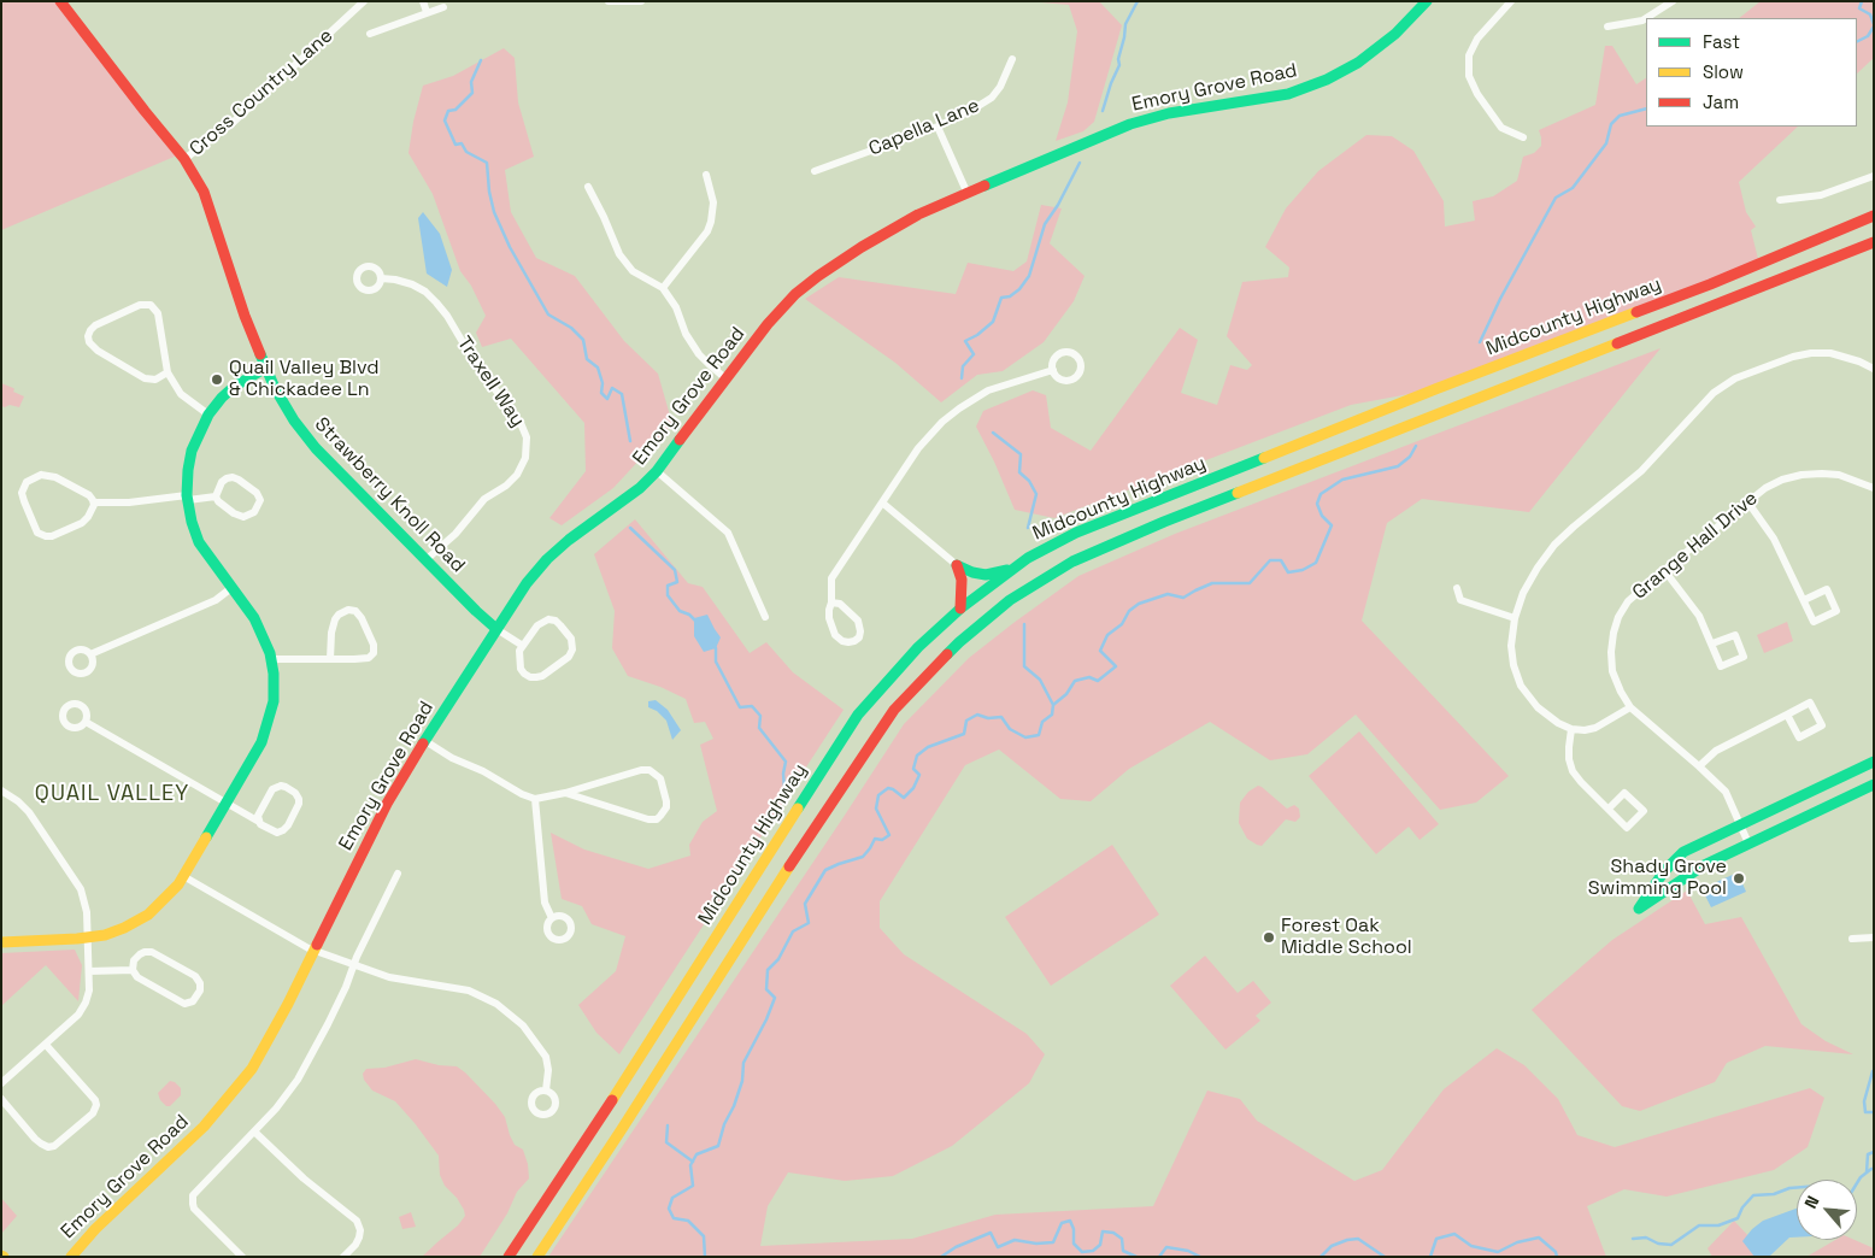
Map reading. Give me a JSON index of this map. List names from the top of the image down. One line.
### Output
{"streets":{"street":["Emory Grove Road","Cross Country Lane","Capella Lane","Midcounty Highway","Traxell Way","Strawberry Knoll Road","Grange Hall Drive"]},"crossings":[["Emory Grove Road","Strawberry Knoll Road"],["Cross Country Lane","Strawberry Knoll Road"],["Traxell Way","Strawberry Knoll Road"]],"districts":["QUAIL VALLEY"],"places":["Quail Valley Blvd & Chickadee Ln","Shady Grove Swimming Pool","Forest Oak Middle School"],"legend":["Fast","Slow","Jam"],"north":"top left"}
